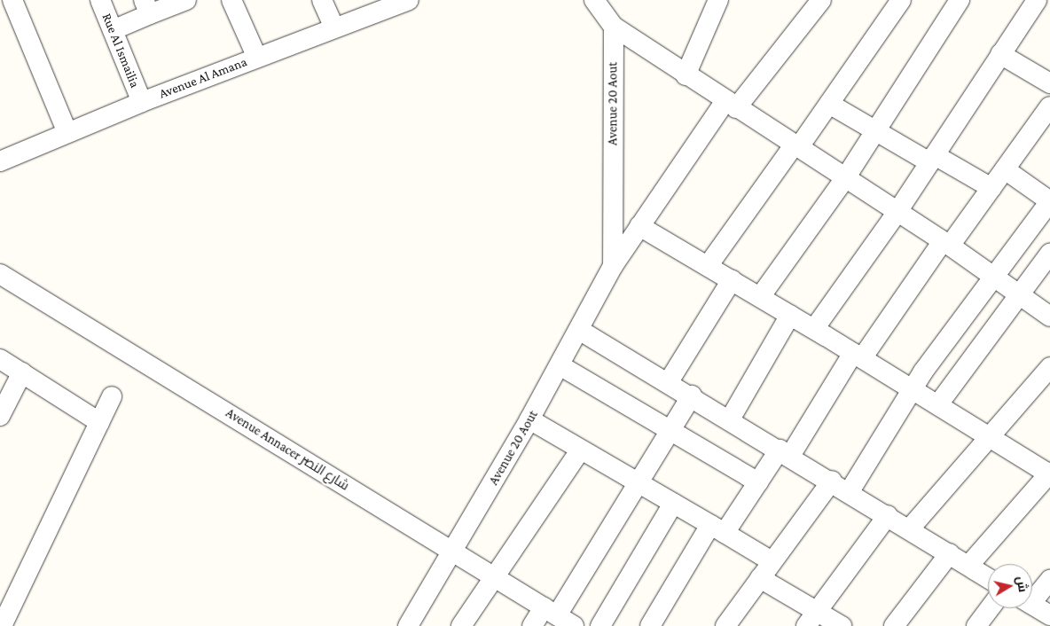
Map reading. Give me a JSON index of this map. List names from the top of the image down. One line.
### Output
{"streets":{"street":["Rue Al Ismailia","Avenue Al Amana","Avenue 20 Aout","Avenue Annacer شارع النصر"]},"crossings":[["Rue Al Ismailia","Avenue Al Amana"],["Avenue 20 Aout","Avenue Annacer شارع النصر"]],"north":"right"}
